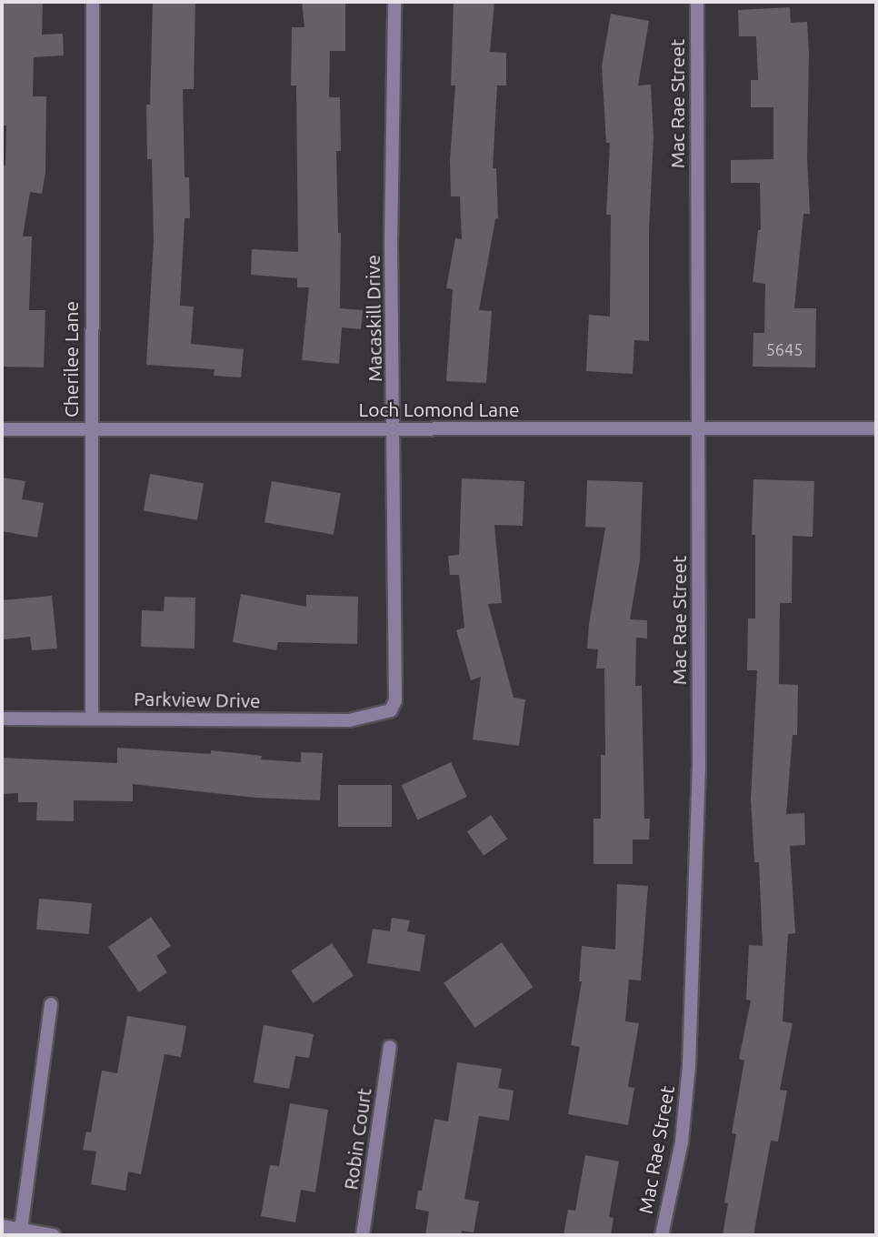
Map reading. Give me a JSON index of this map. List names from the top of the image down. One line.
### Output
{"streets":{"street":["Mac Rae Street","Macaskill Drive","Cherilee Lane","Loch Lomond Lane","Parkview Drive","Robin Court"]},"crossings":[["Mac Rae Street","Loch Lomond Lane"],["Macaskill Drive","Loch Lomond Lane"],["Macaskill Drive","Parkview Drive"],["Cherilee Lane","Loch Lomond Lane"],["Cherilee Lane","Parkview Drive"]],"house_numbers":["5645"]}
